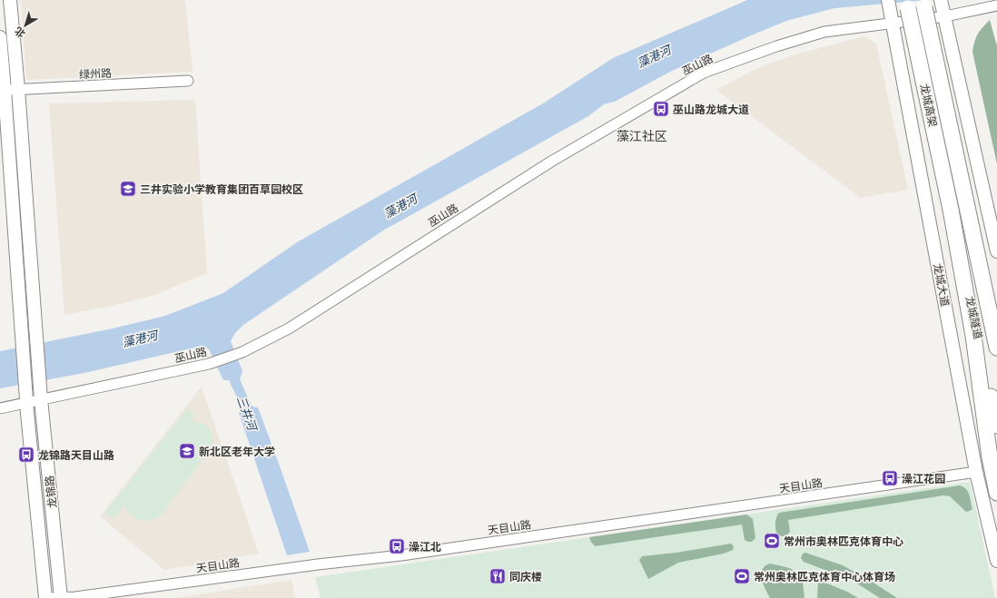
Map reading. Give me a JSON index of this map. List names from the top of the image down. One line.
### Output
{"streets":{"highway":["龙城高架","龙城隧道"],"main road":["龙城大道","龙锦路"],"street":["巫山路","绿州路","天目山路"]},"crossings":[["巫山路","龙城大道"],["巫山路","龙锦路"],["绿州路","龙锦路"],["龙城高架","龙城隧道"],["龙城大道","天目山路"],["天目山路","龙锦路"]],"districts":["藻江社区"],"water":["藻港河","三井河"],"places":{"bus stop":["巫山路龙城大道","龙锦路天目山路","澡江花园","澡江北"],"school or university":["三井实验小学教育集团百草园校区","新北区老年大学"],"sports":["常州市奥林匹克体育中心","常州奥林匹克体育中心体育场"],"restaurant":["同庆楼"]},"north":"bottom left"}
